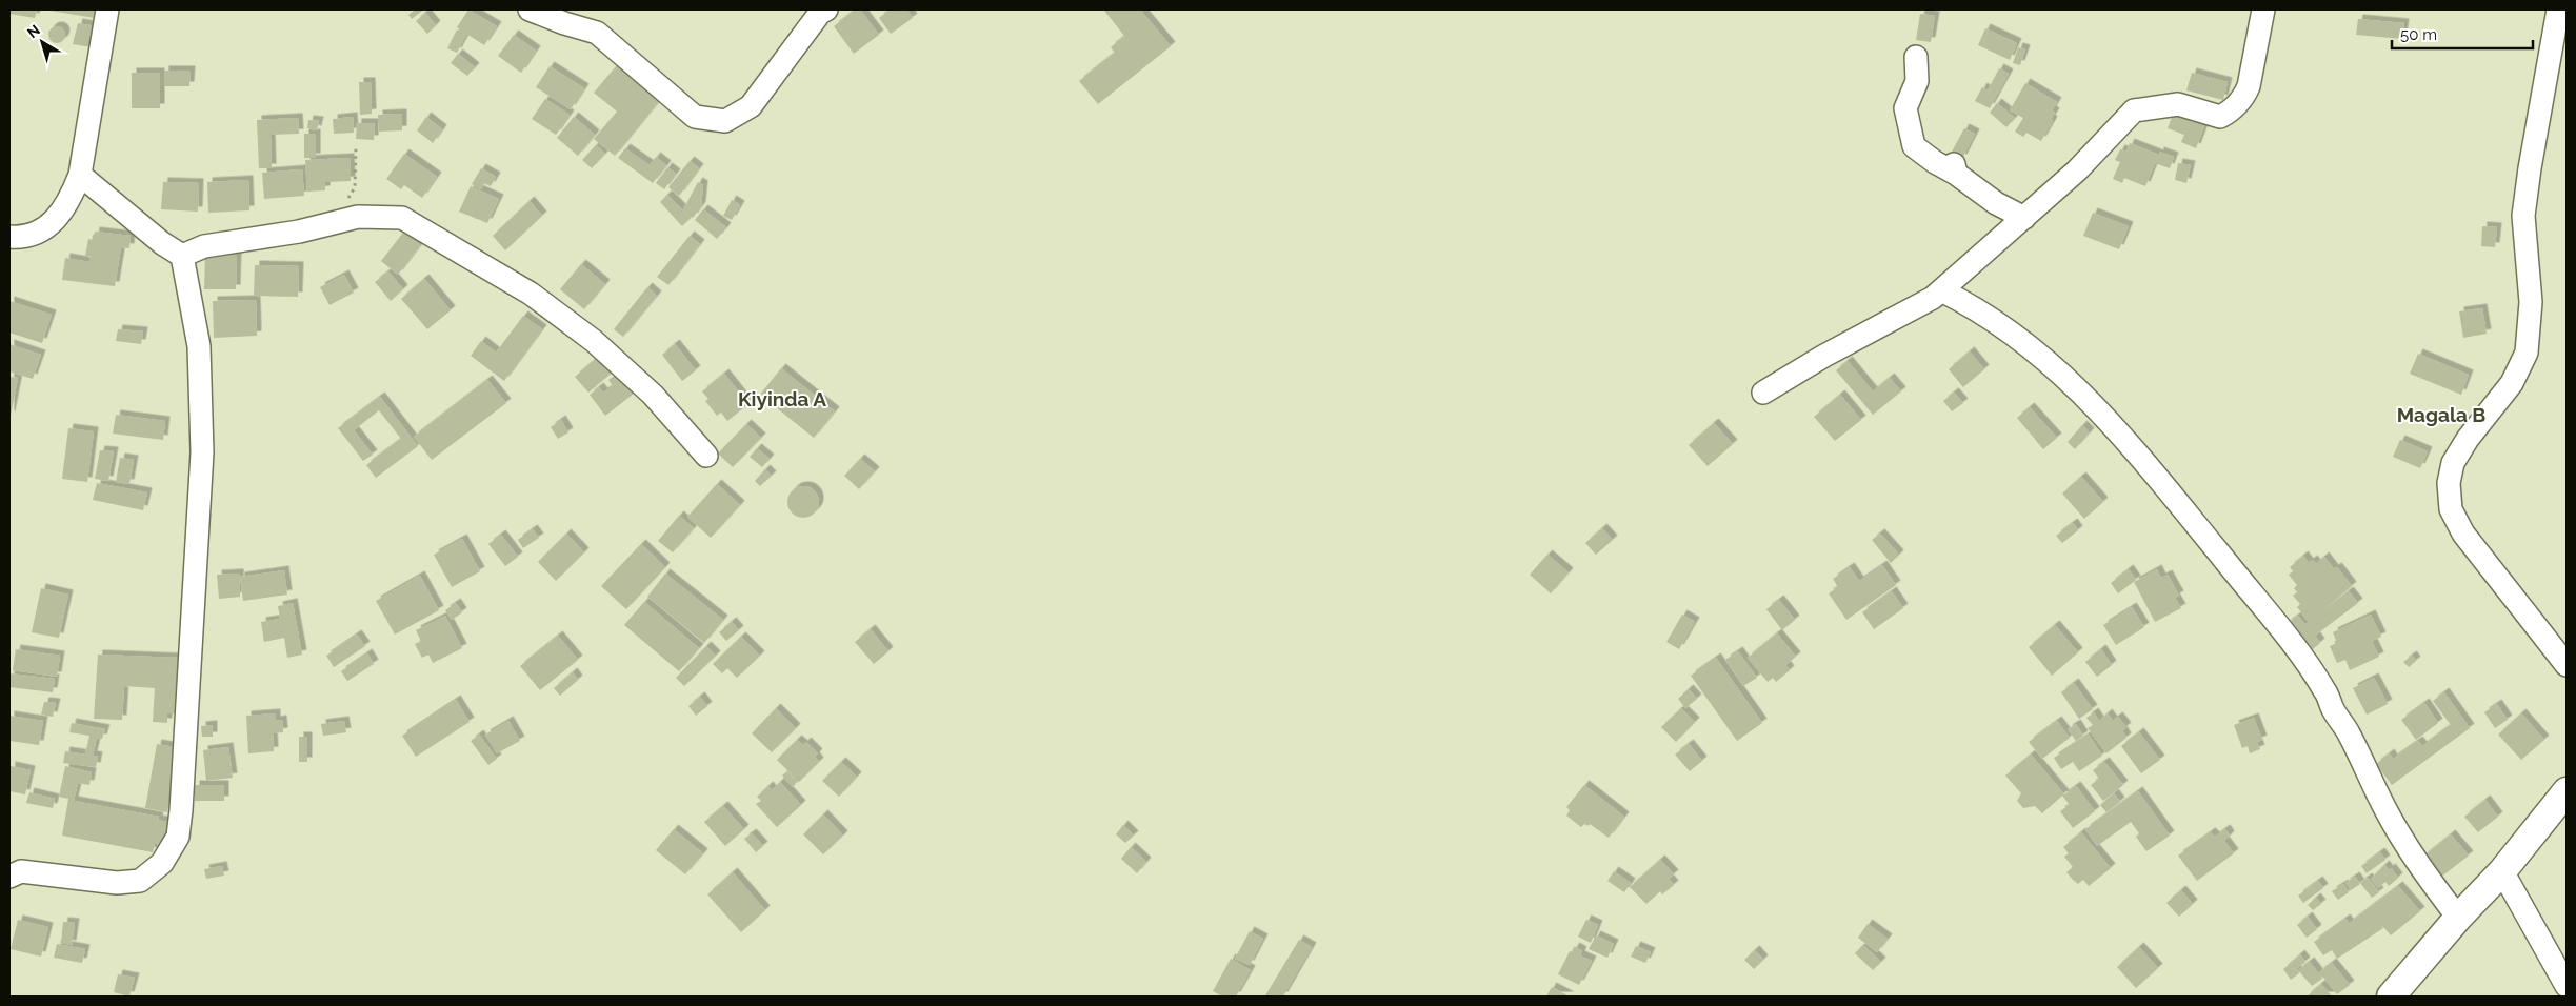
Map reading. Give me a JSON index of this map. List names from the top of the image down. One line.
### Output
{"districts":["Kiyinda A","Magala B"],"scale_bar":"50 m","north":"top left"}
